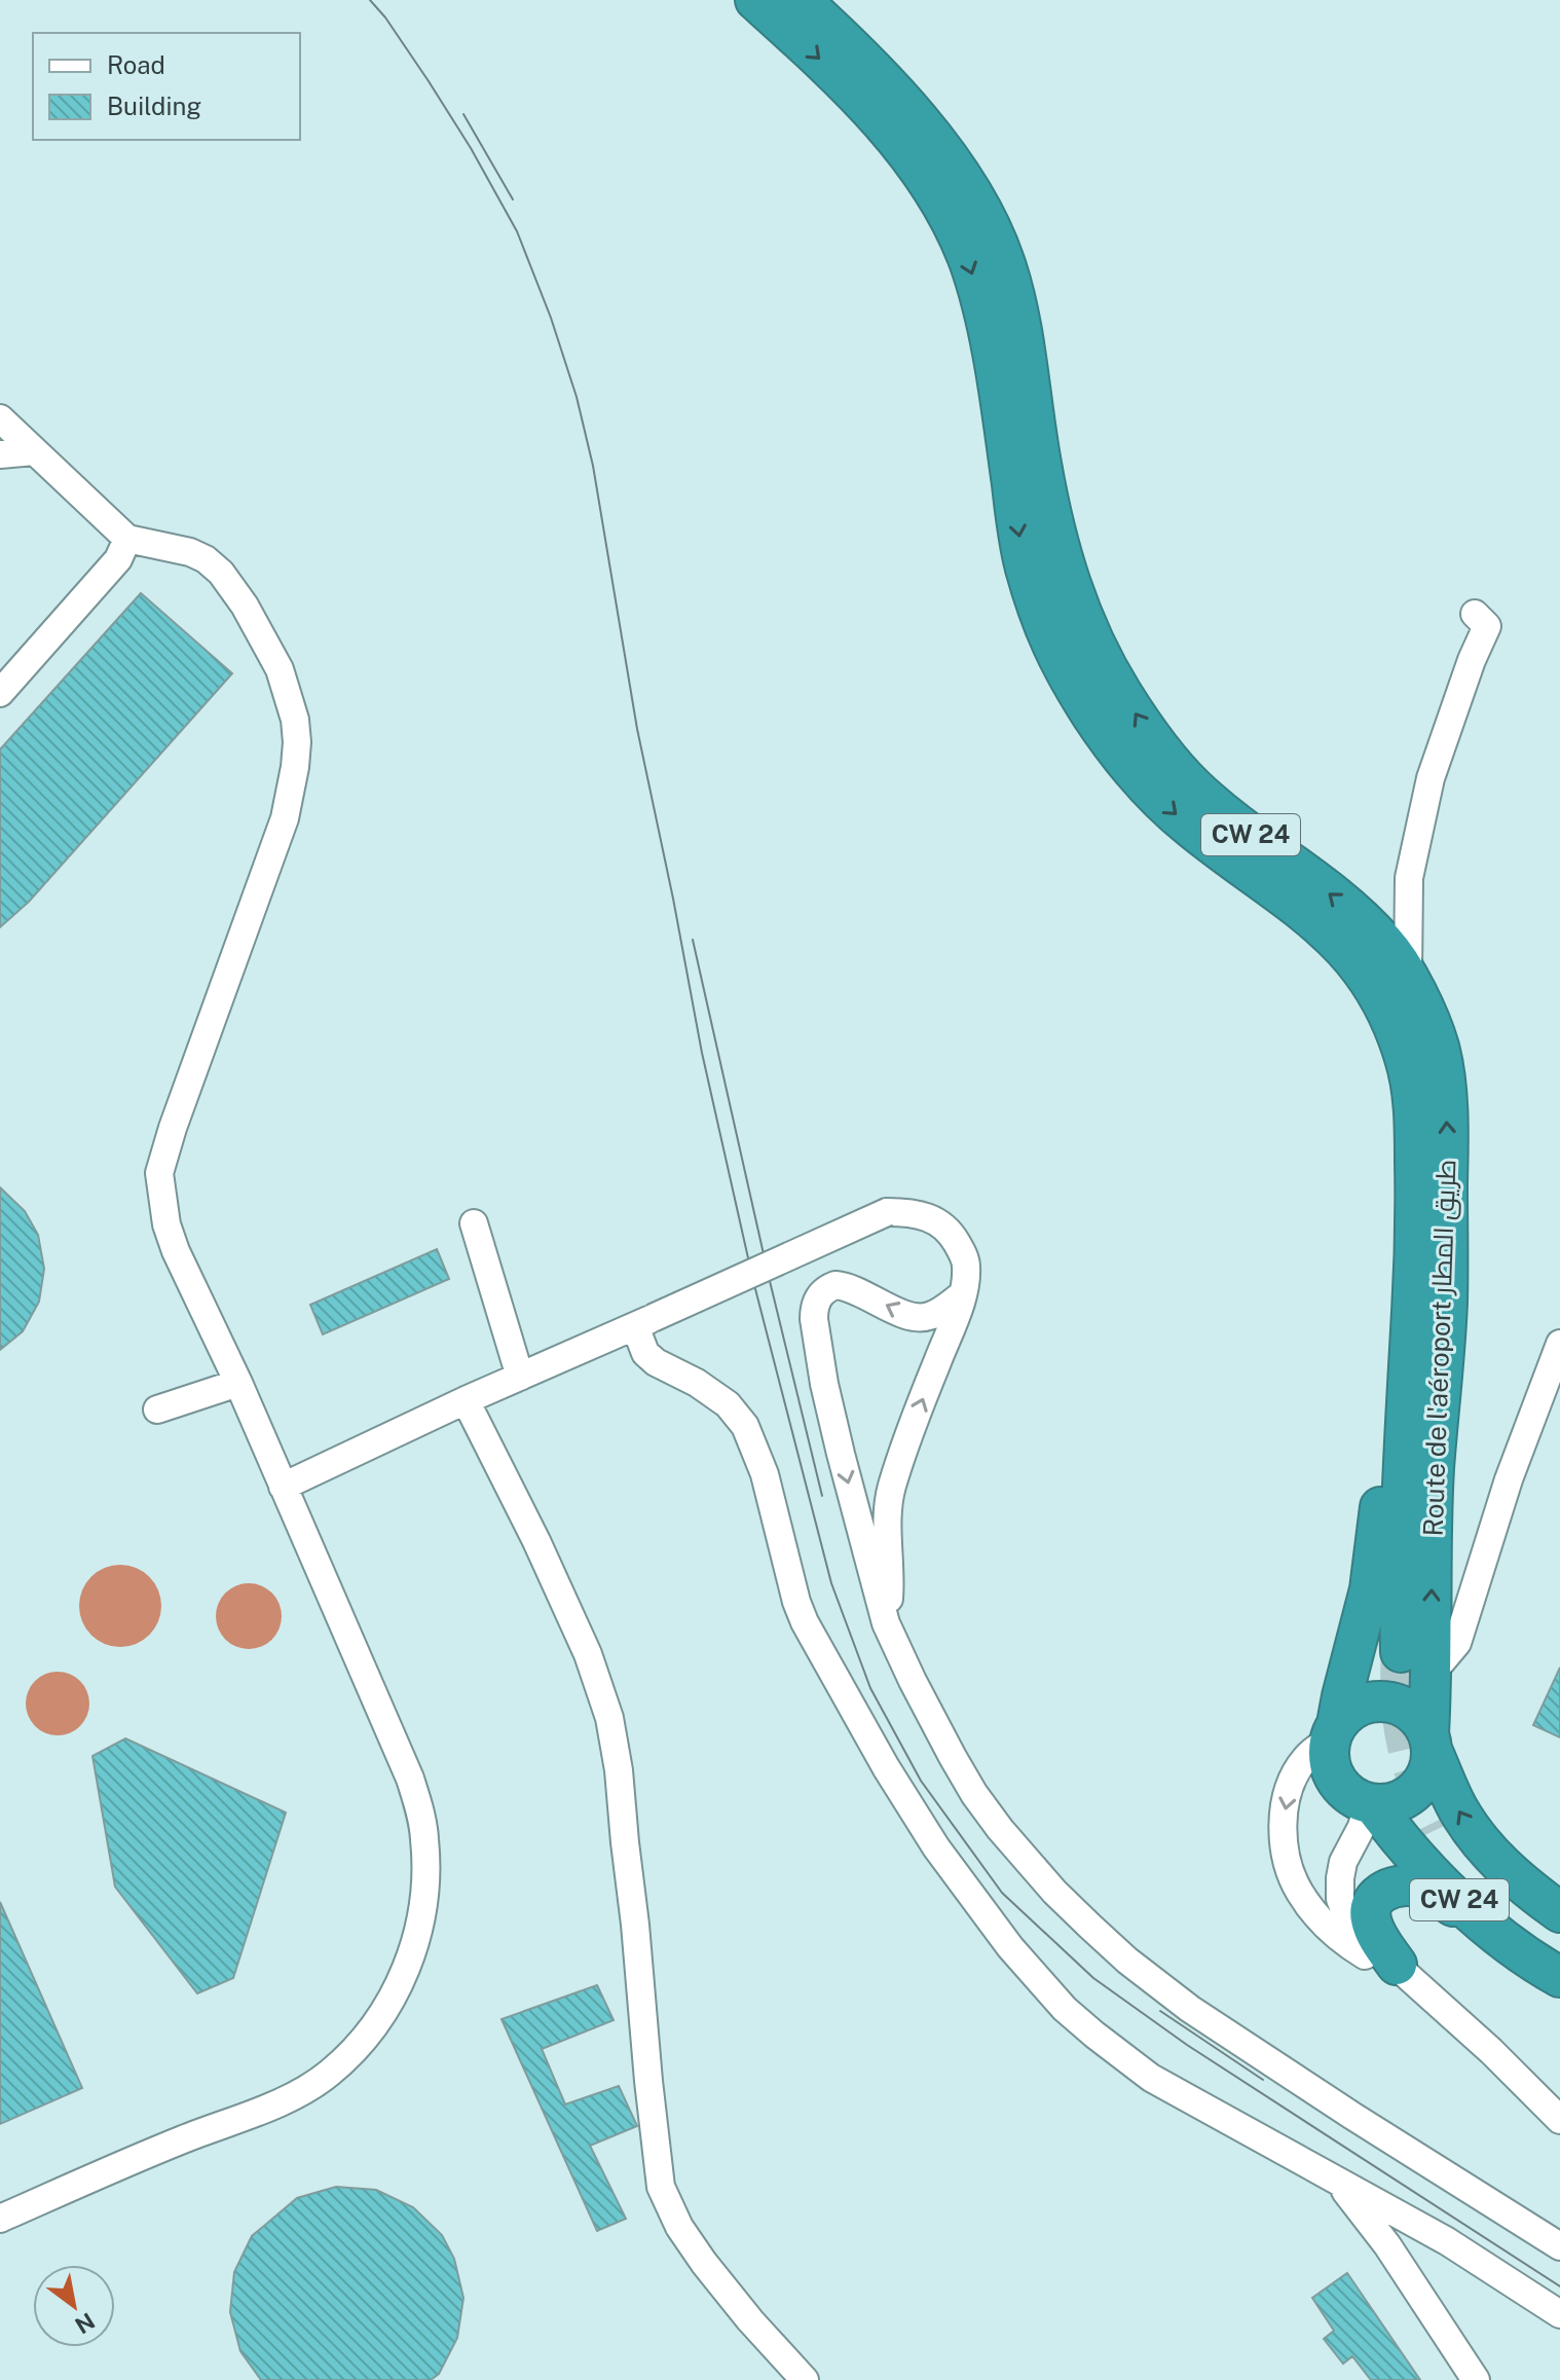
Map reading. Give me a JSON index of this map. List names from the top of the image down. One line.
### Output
{"streets":{"highway":["CW 24","Route de l'aéroport طريق المطار"]},"crossings":[["CW 24","Route de l'aéroport طريق المطار"]],"legend":["Road","Building"],"north":"bottom right"}
